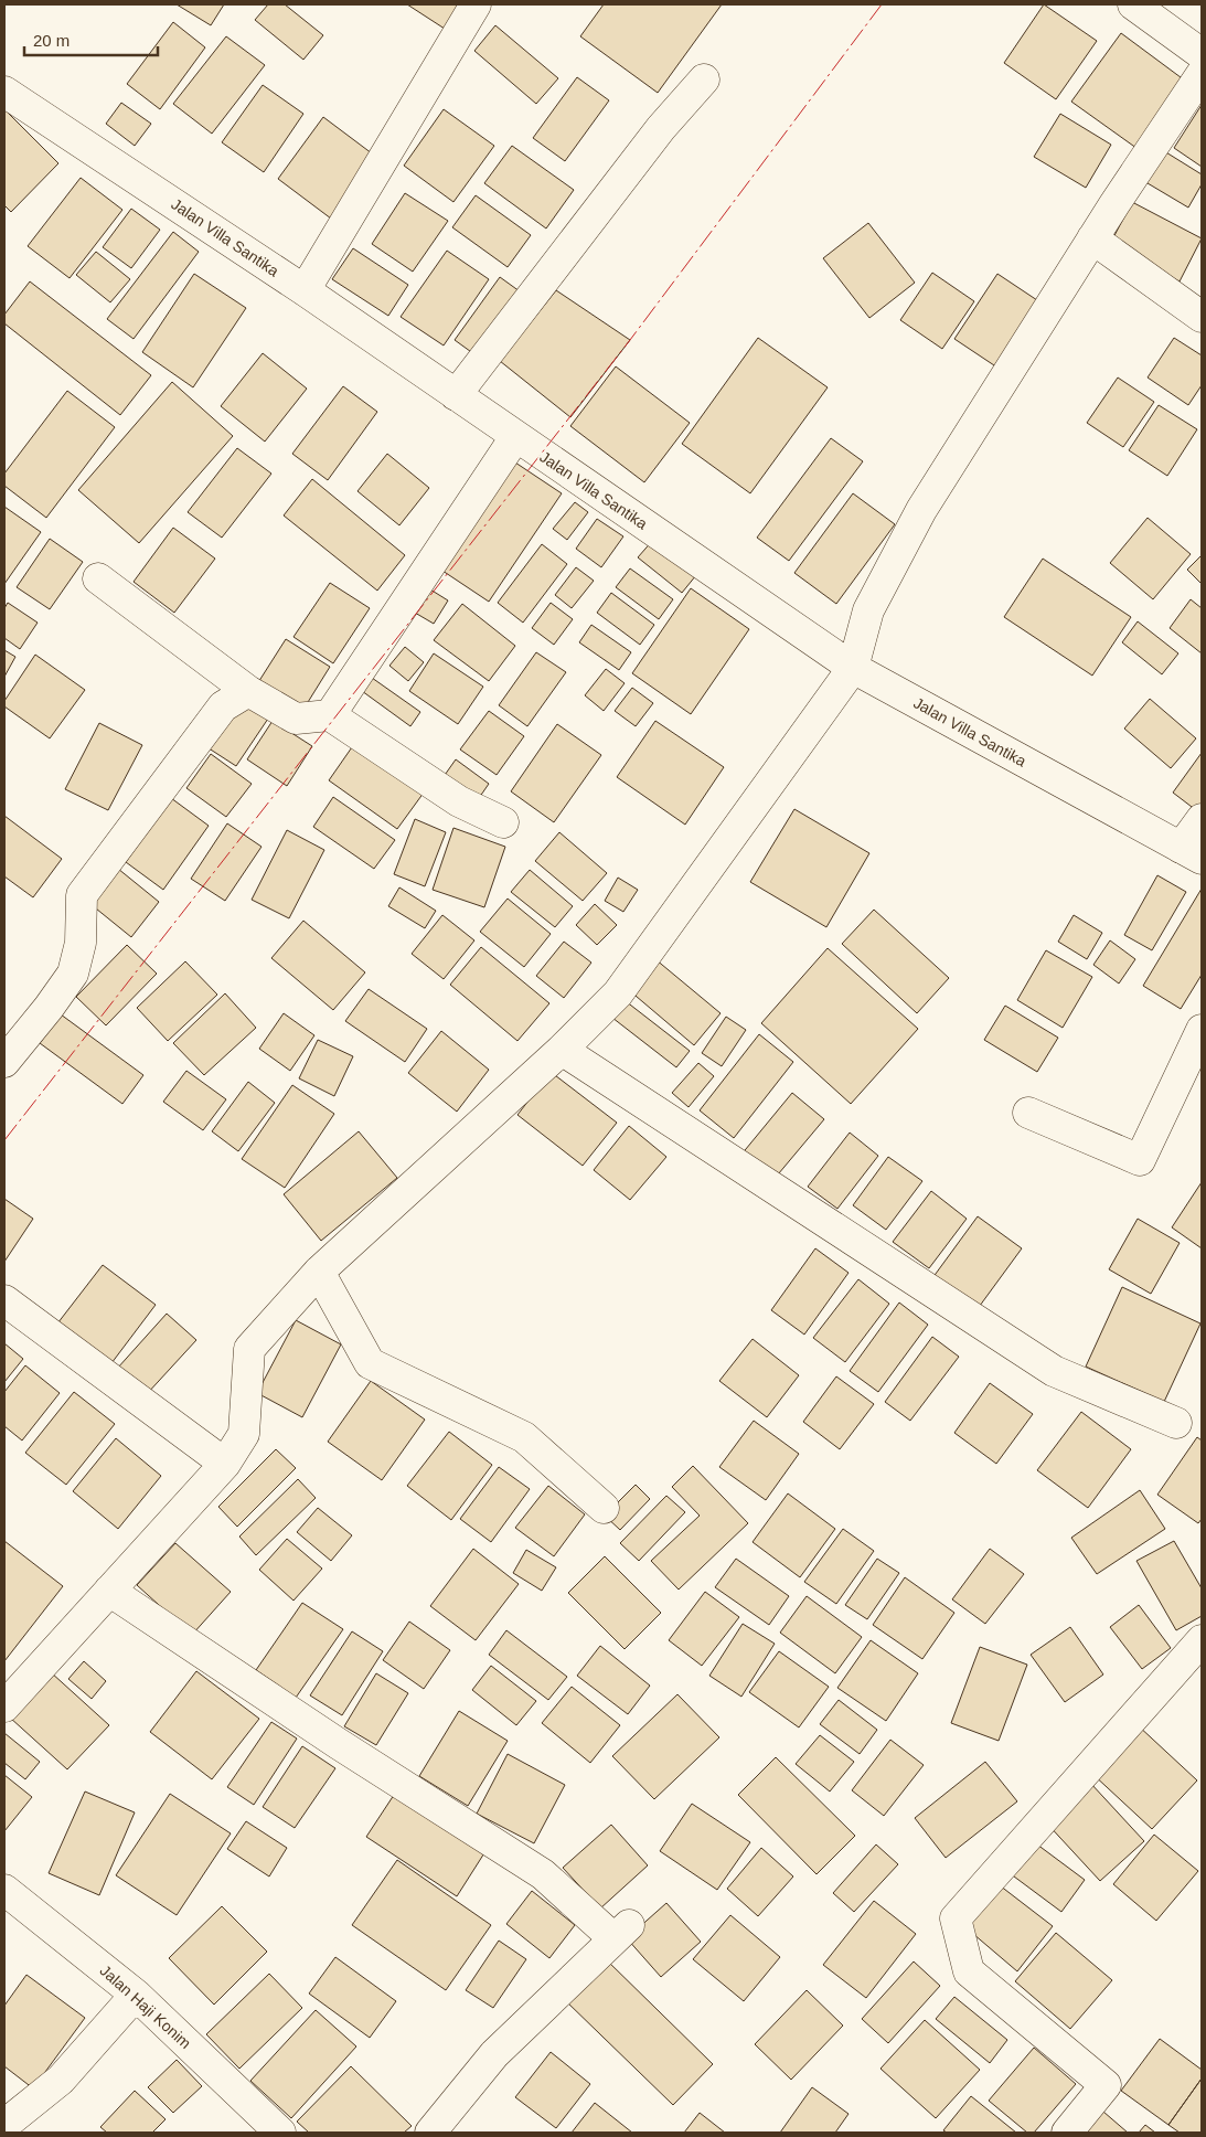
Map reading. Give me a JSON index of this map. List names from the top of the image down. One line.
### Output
{"streets":{"street":["Jalan Villa Santika","Jalan Haji Konim"]},"scale_bar":"20 m"}
